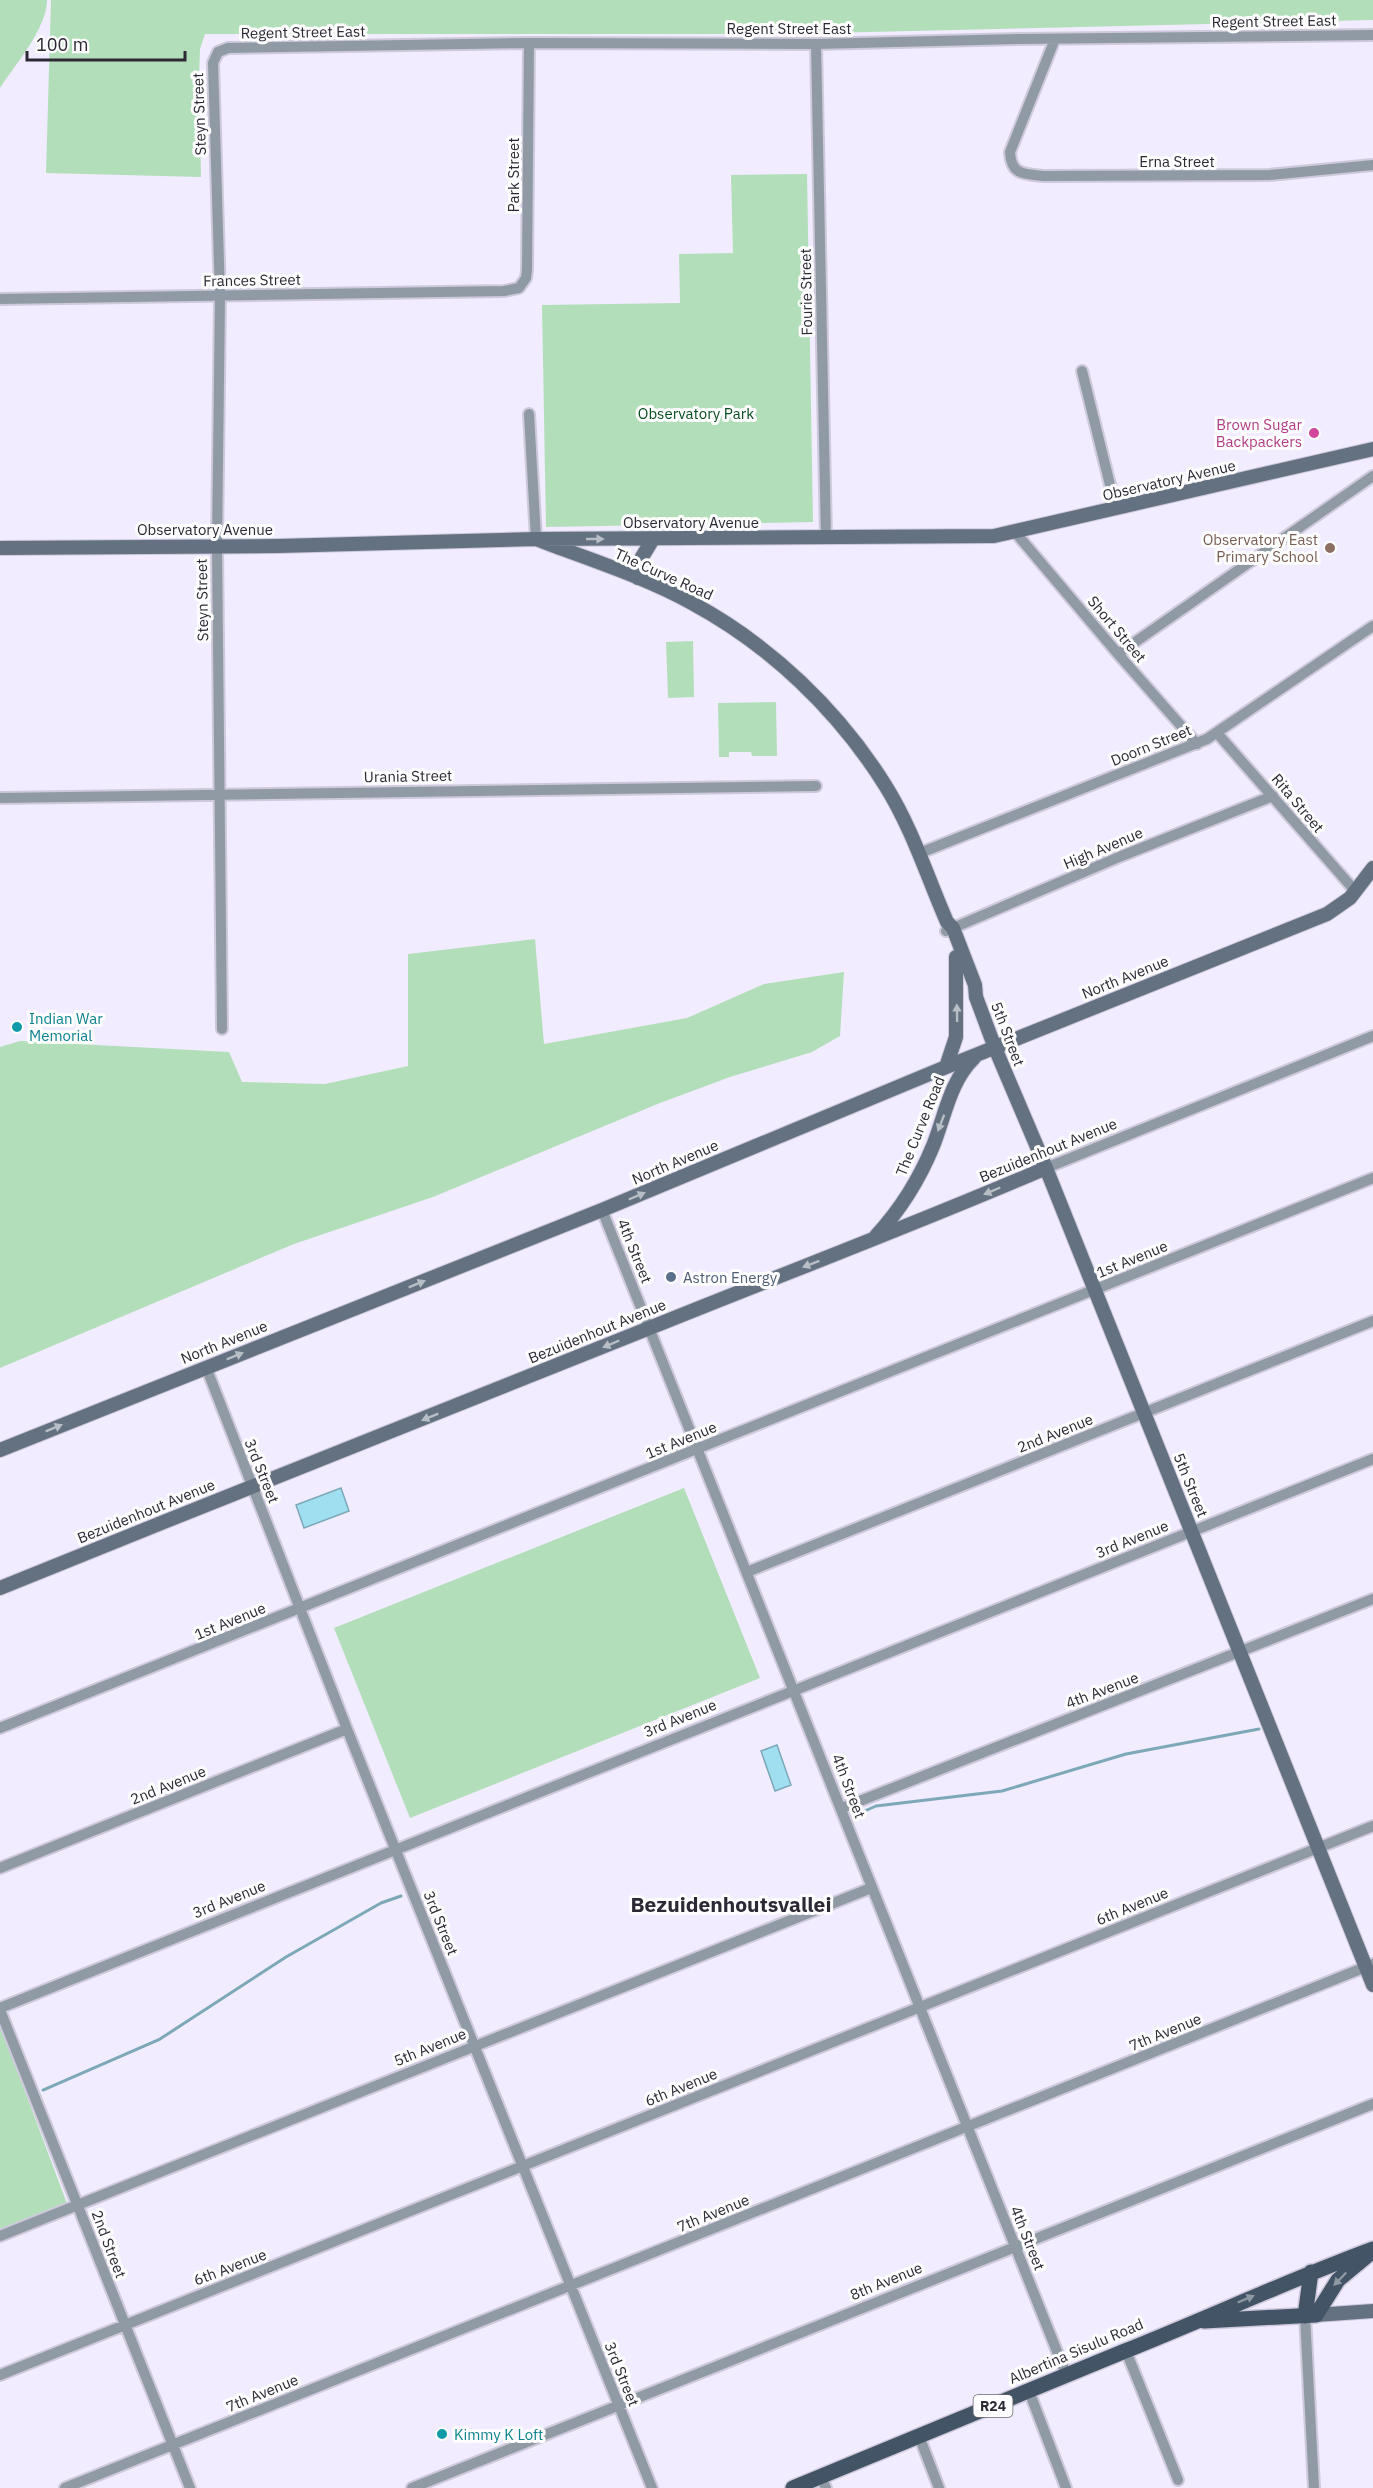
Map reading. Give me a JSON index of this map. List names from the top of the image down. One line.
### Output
{"streets":{"main road":["Albertina Sisulu Road","R24"],"street":["Regent Street East","Steyn Street","Erna Street","Park Street","Frances Street","Fourie Street","Observatory Avenue","The Curve Road","Short Street","Doorn Street","Urania Street","Rita Street","High Avenue","North Avenue","5th Street","Bezuidenhout Avenue","4th Street","1st Avenue","2nd Avenue","3rd Street","3rd Avenue","4th Avenue","6th Avenue","7th Avenue","5th Avenue","2nd Street","8th Avenue"]},"crossings":[["Regent Street East","Steyn Street"],["Regent Street East","Erna Street"],["Regent Street East","Park Street"],["Regent Street East","Fourie Street"],["Steyn Street","Frances Street"],["Steyn Street","Observatory Avenue"],["Steyn Street","Urania Street"],["Park Street","Frances Street"],["Fourie Street","Observatory Avenue"],["Observatory Avenue","The Curve Road"],["Observatory Avenue","Short Street"],["The Curve Road","Doorn Street"],["The Curve Road","High Avenue"],["The Curve Road","North Avenue"],["The Curve Road","5th Street"],["The Curve Road","Bezuidenhout Avenue"],["Short Street","Doorn Street"],["Doorn Street","Rita Street"],["Rita Street","High Avenue"],["Rita Street","North Avenue"],["High Avenue","5th Street"],["North Avenue","5th Street"],["North Avenue","4th Street"],["North Avenue","3rd Street"],["5th Street","Bezuidenhout Avenue"],["5th Street","1st Avenue"],["5th Street","2nd Avenue"],["5th Street","3rd Avenue"],["5th Street","4th Avenue"],["5th Street","6th Avenue"],["5th Street","7th Avenue"],["Bezuidenhout Avenue","4th Street"],["Bezuidenhout Avenue","3rd Street"],["4th Street","1st Avenue"],["4th Street","2nd Avenue"],["4th Street","3rd Avenue"],["4th Street","4th Avenue"],["4th Street","6th Avenue"],["4th Street","7th Avenue"],["4th Street","5th Avenue"],["4th Street","8th Avenue"],["4th Street","Albertina Sisulu Road"],["1st Avenue","3rd Street"],["2nd Avenue","3rd Street"],["3rd Street","3rd Avenue"],["3rd Street","6th Avenue"],["3rd Street","7th Avenue"],["3rd Street","5th Avenue"],["3rd Street","8th Avenue"],["3rd Avenue","2nd Street"],["6th Avenue","2nd Street"],["7th Avenue","2nd Street"],["5th Avenue","2nd Street"],["Albertina Sisulu Road","R24"]],"one_way":["North Avenue","Bezuidenhout Avenue"],"districts":["Bezuidenhoutsvallei"],"parks":["Observatory Park"],"places":["Brown Sugar Backpackers","Observatory East Primary School","Indian War Memorial","Astron Energy","Kimmy K Loft"],"scale_bar":"100 m"}
